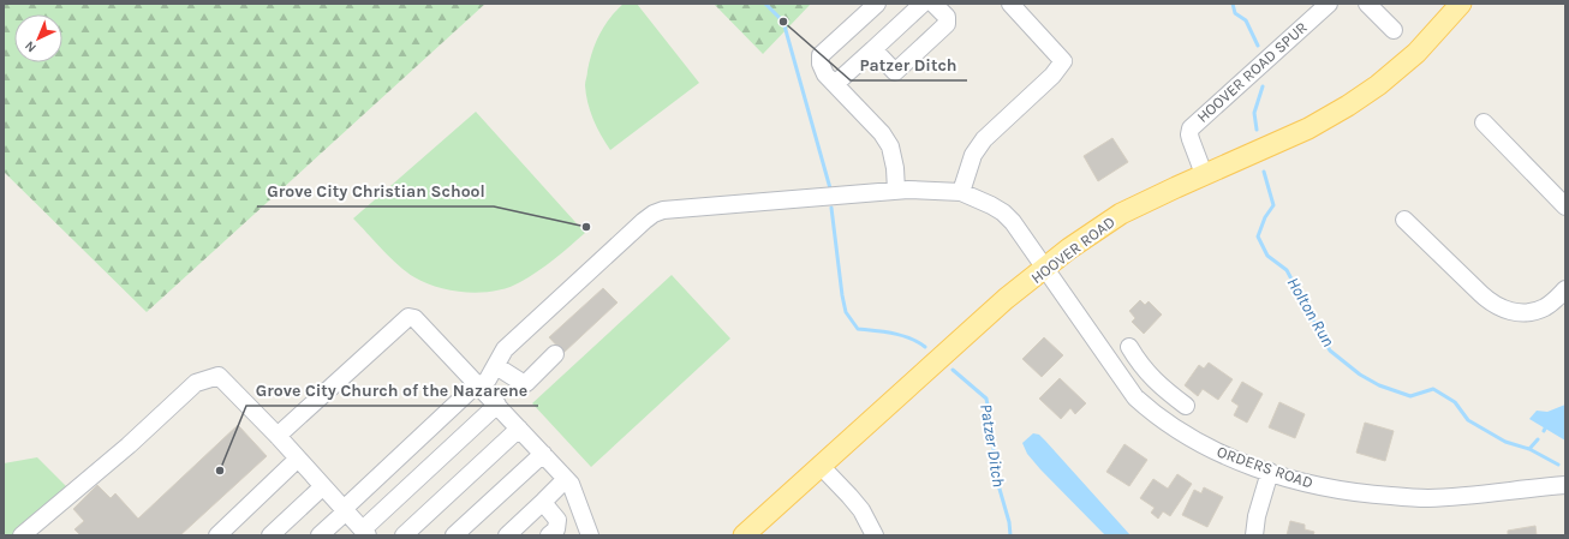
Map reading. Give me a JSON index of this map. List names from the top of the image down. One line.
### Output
{"streets":{"main road":["HOOVER ROAD"],"street":["HOOVER ROAD SPUR","ORDERS ROAD"]},"crossings":[["HOOVER ROAD SPUR","HOOVER ROAD"],["HOOVER ROAD","ORDERS ROAD"]],"water":["Holton Run","Patzer Ditch"],"places":["Patzer Ditch","Grove City Christian School","Grove City Church of the Nazarene"],"north":"bottom left"}
